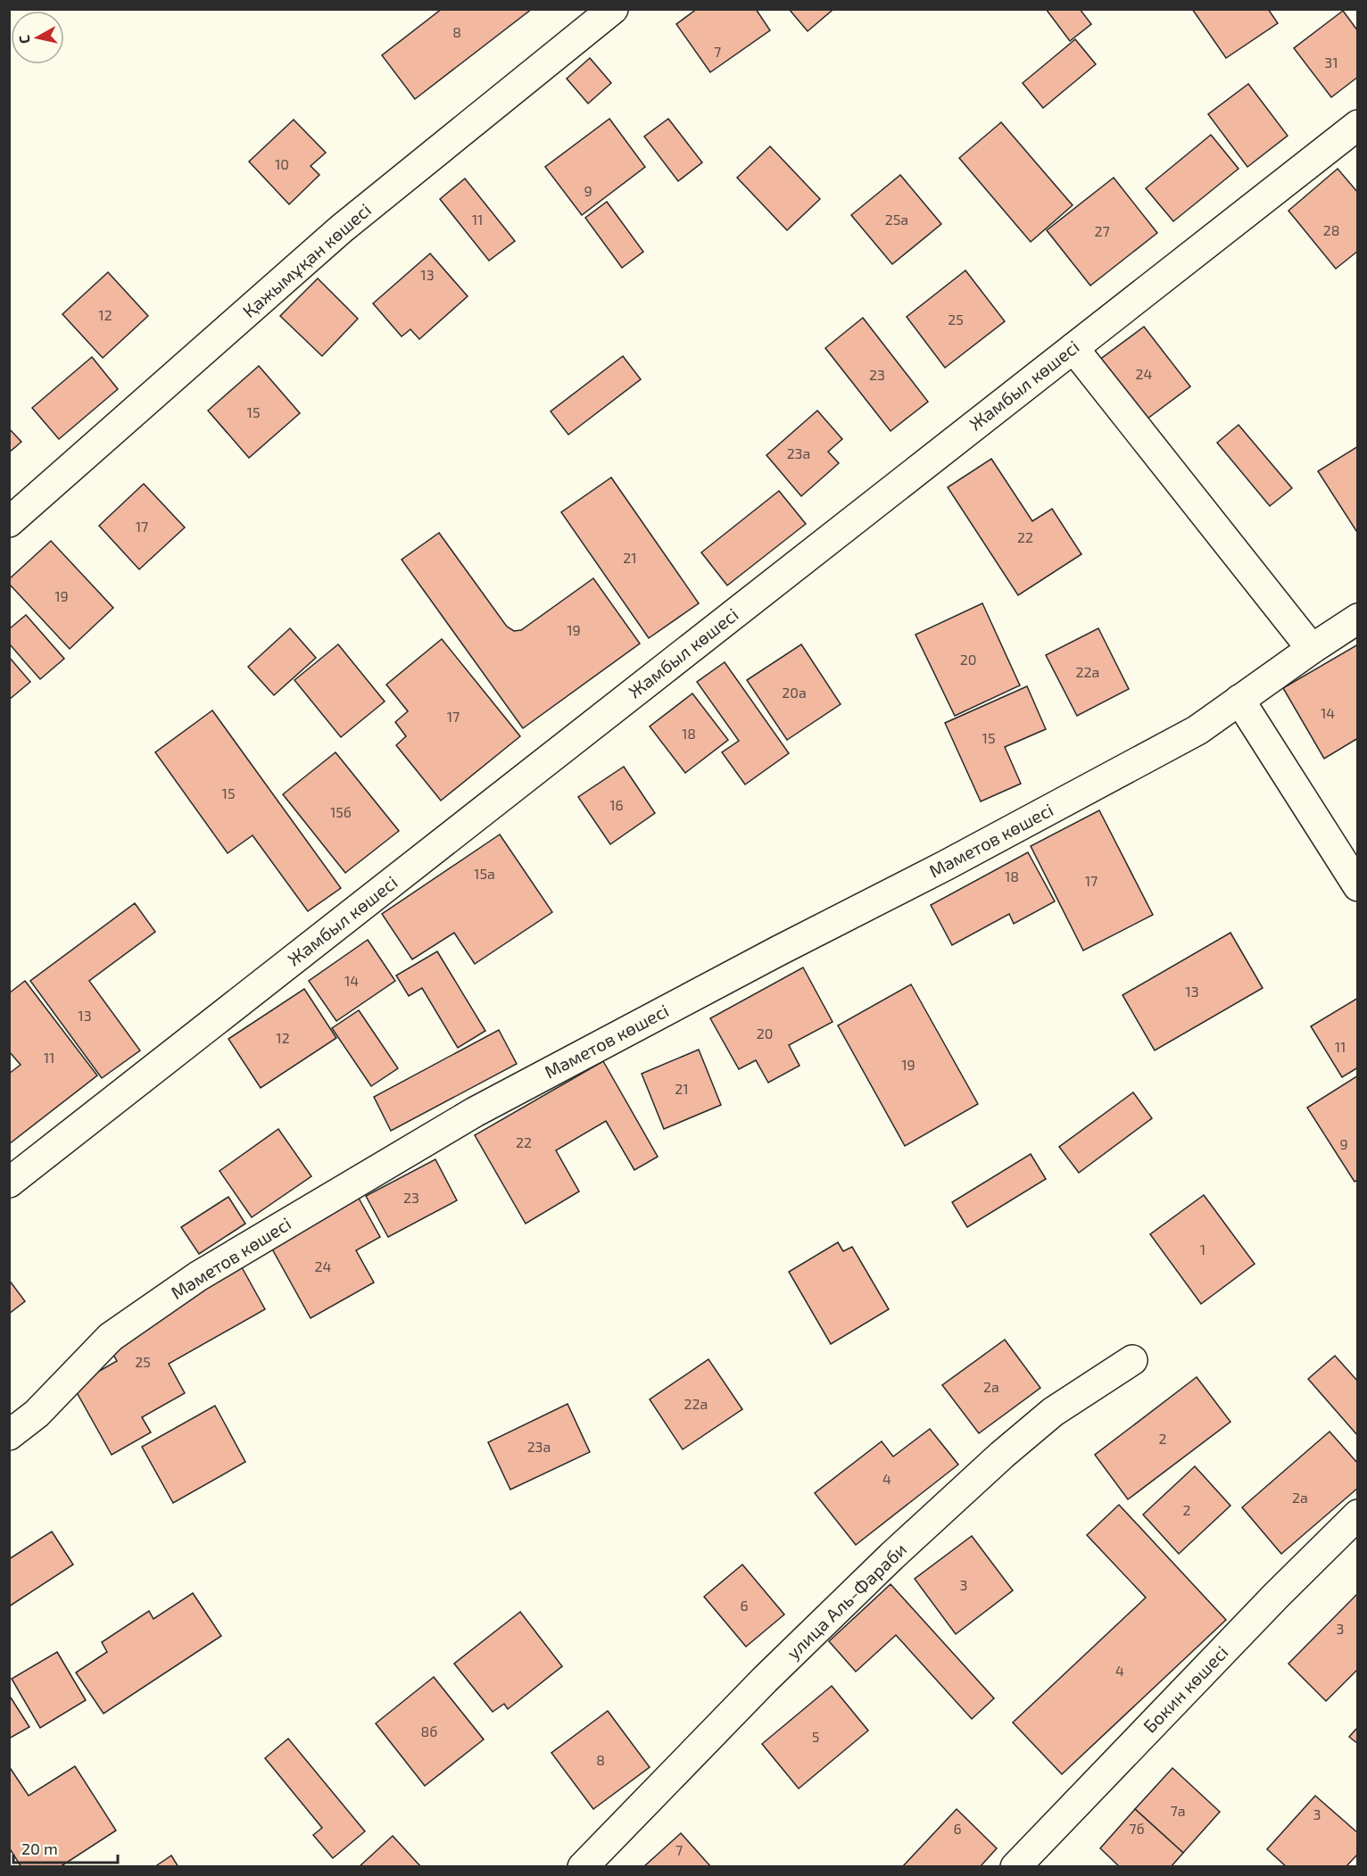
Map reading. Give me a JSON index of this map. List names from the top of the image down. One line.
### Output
{"streets":{"street":["Қажымұқан көшесі","Жамбыл көшесі","Мәметов көшесі","улица Аль-Фараби","Бокин көшесі"]},"house_numbers":["8","7","31","10","9","11","25а","28","27","13","12","25","24","23","15","23а","17","22","21","19","19","20","22а","20а","14","17","18","15","15","16","15б","15а","18","17","14","13","13","20","12","11","11","19","21","22","9","23","1","24","25","2а","22а","2","23а","4","2а","2","3","6","3","4","8б","5","8","7а","3","6","7б","7"],"scale_bar":"20 m","north":"left"}
